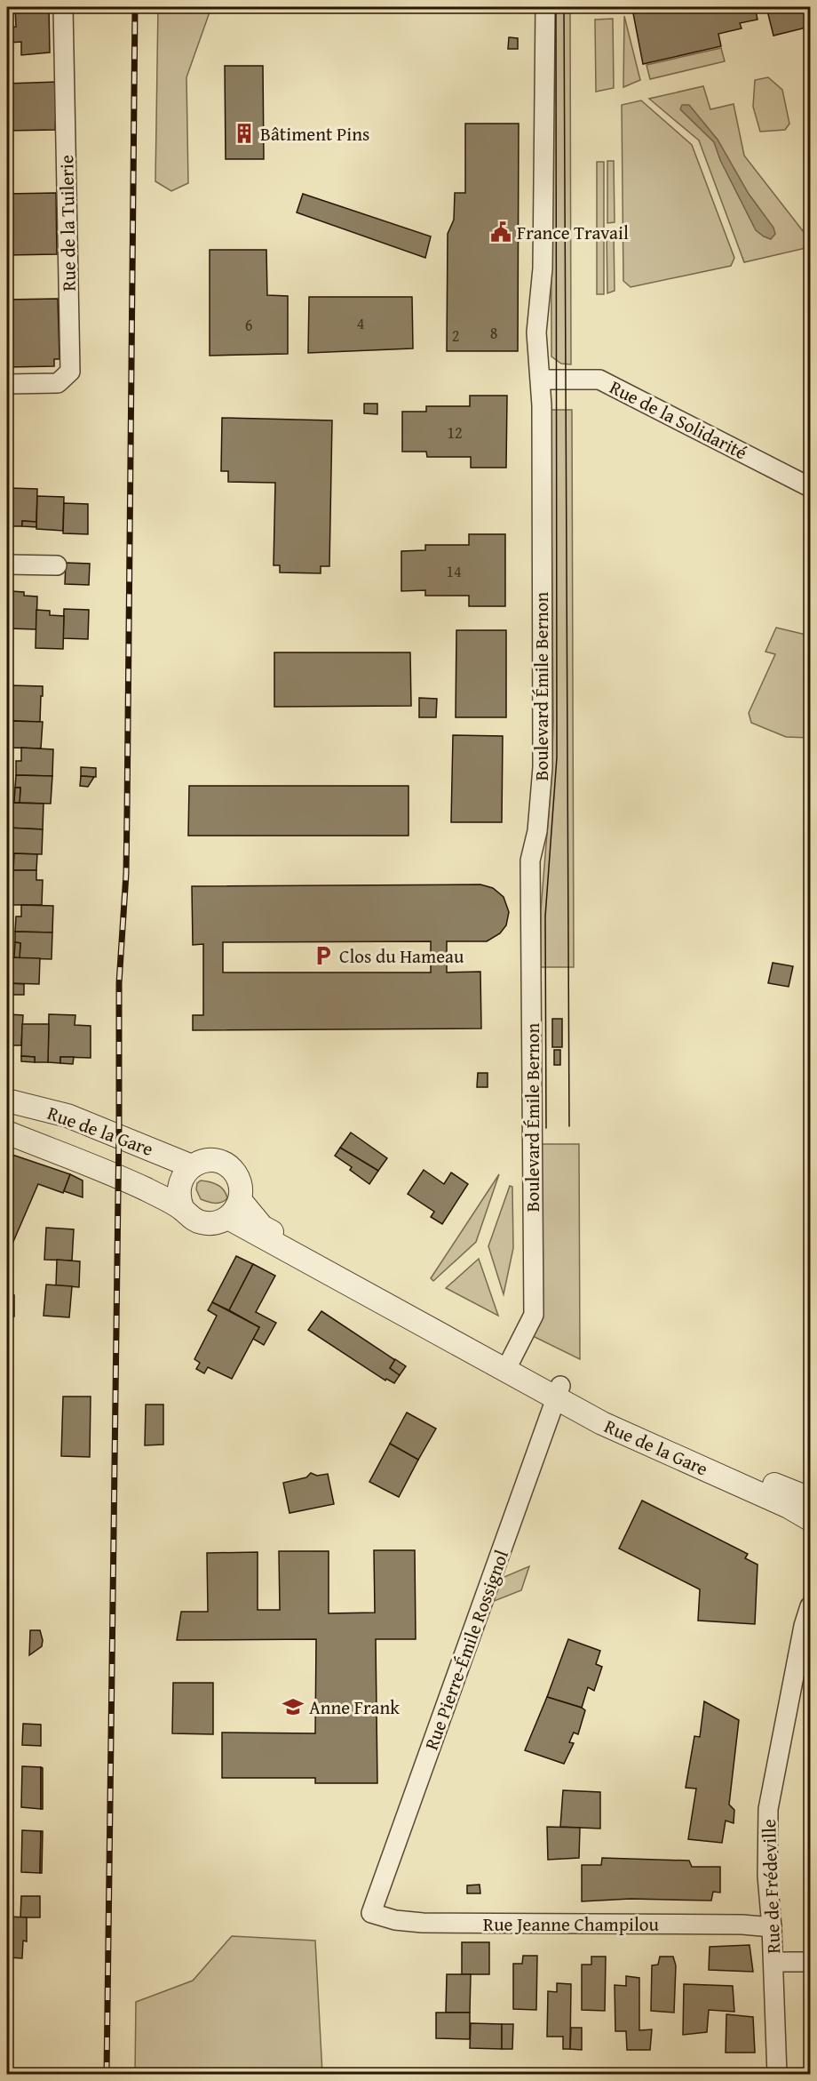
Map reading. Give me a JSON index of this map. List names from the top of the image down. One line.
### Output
{"streets":{"street":["Rue de la Tuilerie","Rue de la Solidarité","Boulevard Émile Bernon","Rue de la Gare","Rue Pierre-Émile Rossignol","Rue de Frédeville","Rue Jeanne Champilou"]},"crossings":[["Rue de la Solidarité","Boulevard Émile Bernon"],["Boulevard Émile Bernon","Rue de la Gare"],["Rue de la Gare","Rue Pierre-Émile Rossignol"],["Rue Pierre-Émile Rossignol","Rue Jeanne Champilou"],["Rue de Frédeville","Rue Jeanne Champilou"]],"places":{"building":["Bâtiment Pins"],"public building":["France Travail"],"parking":["Clos du Hameau"],"school or university":["Anne Frank"]},"house_numbers":["4","6","8","2","12","14"]}
